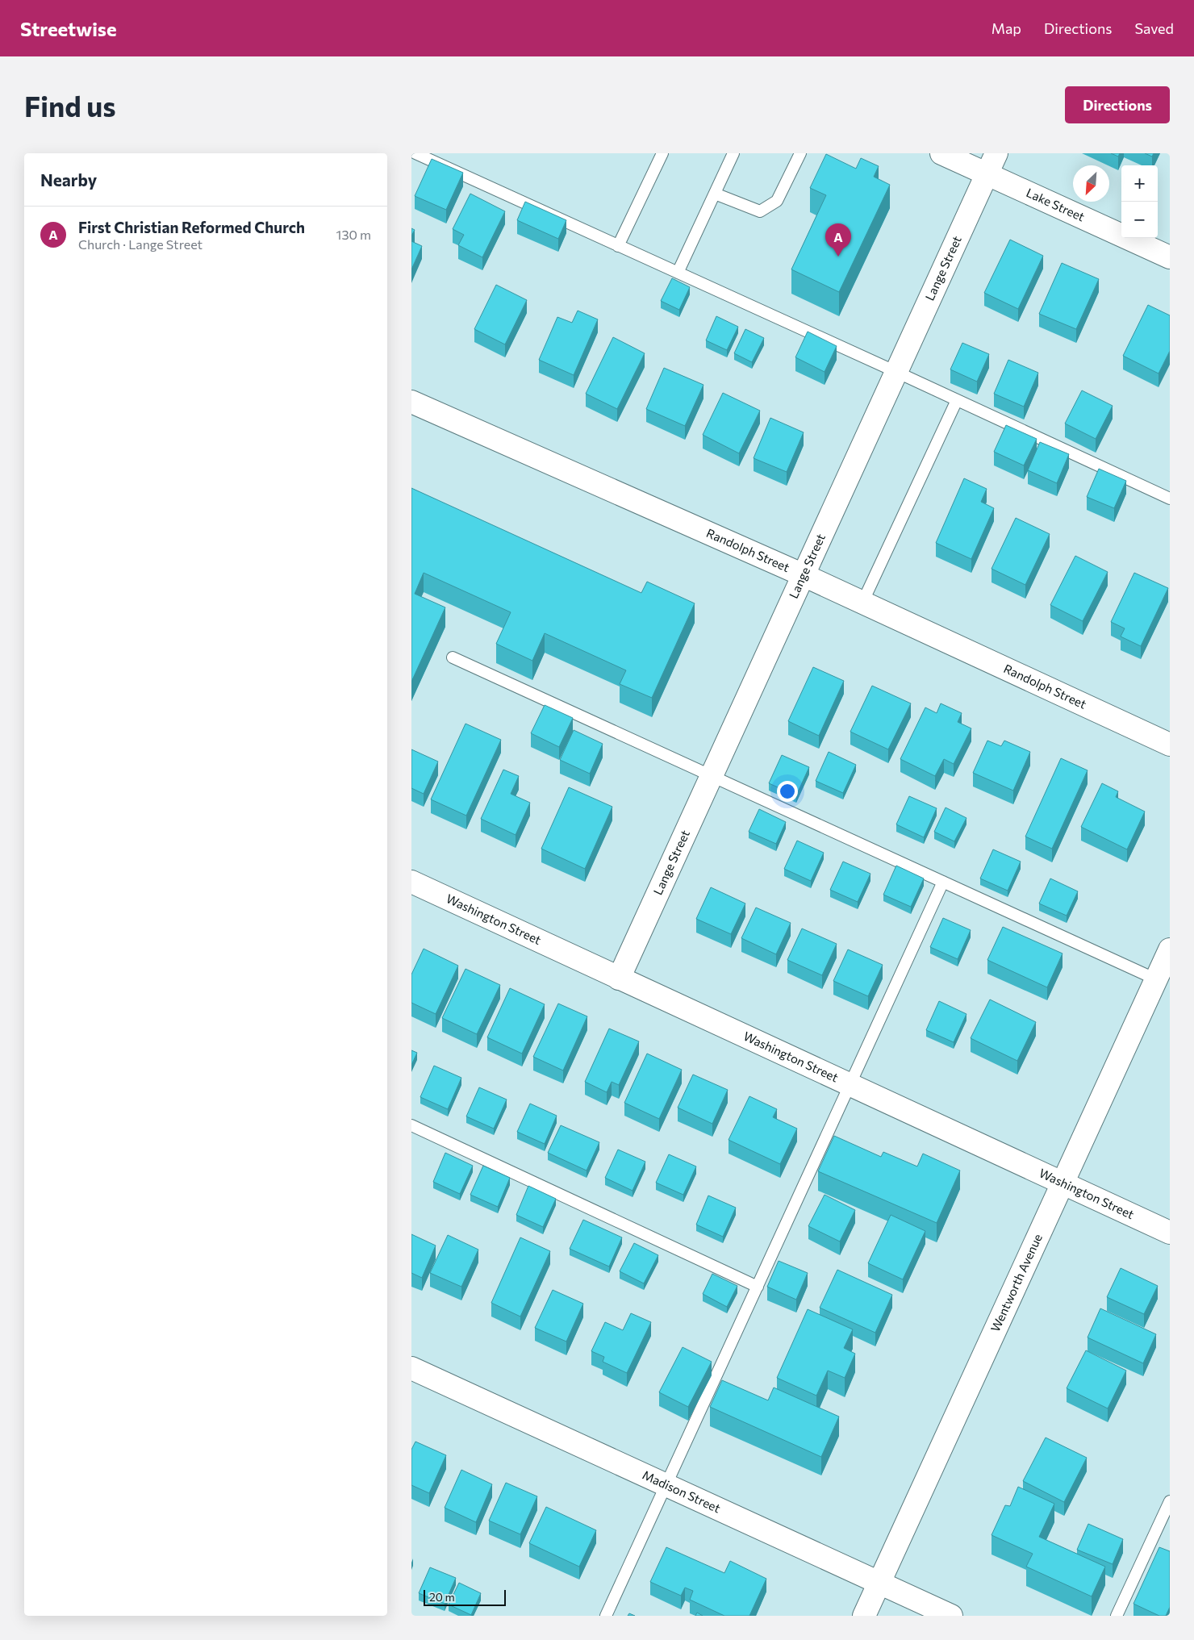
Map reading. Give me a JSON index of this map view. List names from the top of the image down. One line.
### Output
{"streets":{"street":["Lake Street","Lange Street","Randolph Street","Washington Street","Wentworth Avenue","Madison Street"]},"crossings":[["Lake Street","Lange Street"],["Lange Street","Randolph Street"],["Lange Street","Washington Street"],["Washington Street","Wentworth Avenue"],["Wentworth Avenue","Madison Street"]],"scale_bar":"20 m","north":"bottom left","page":{"header":"Streetwise","nav":["Map","Directions","Saved"],"buttons":"Directions","title":"Find us","heading":"Nearby","map_buttons":["+","−"],"list":[{"mark":"A","name":"First Christian Reformed Church","note":"Church · Lange Street","value":"130 m"}],"pins":"A","scale":"20 m"}}
